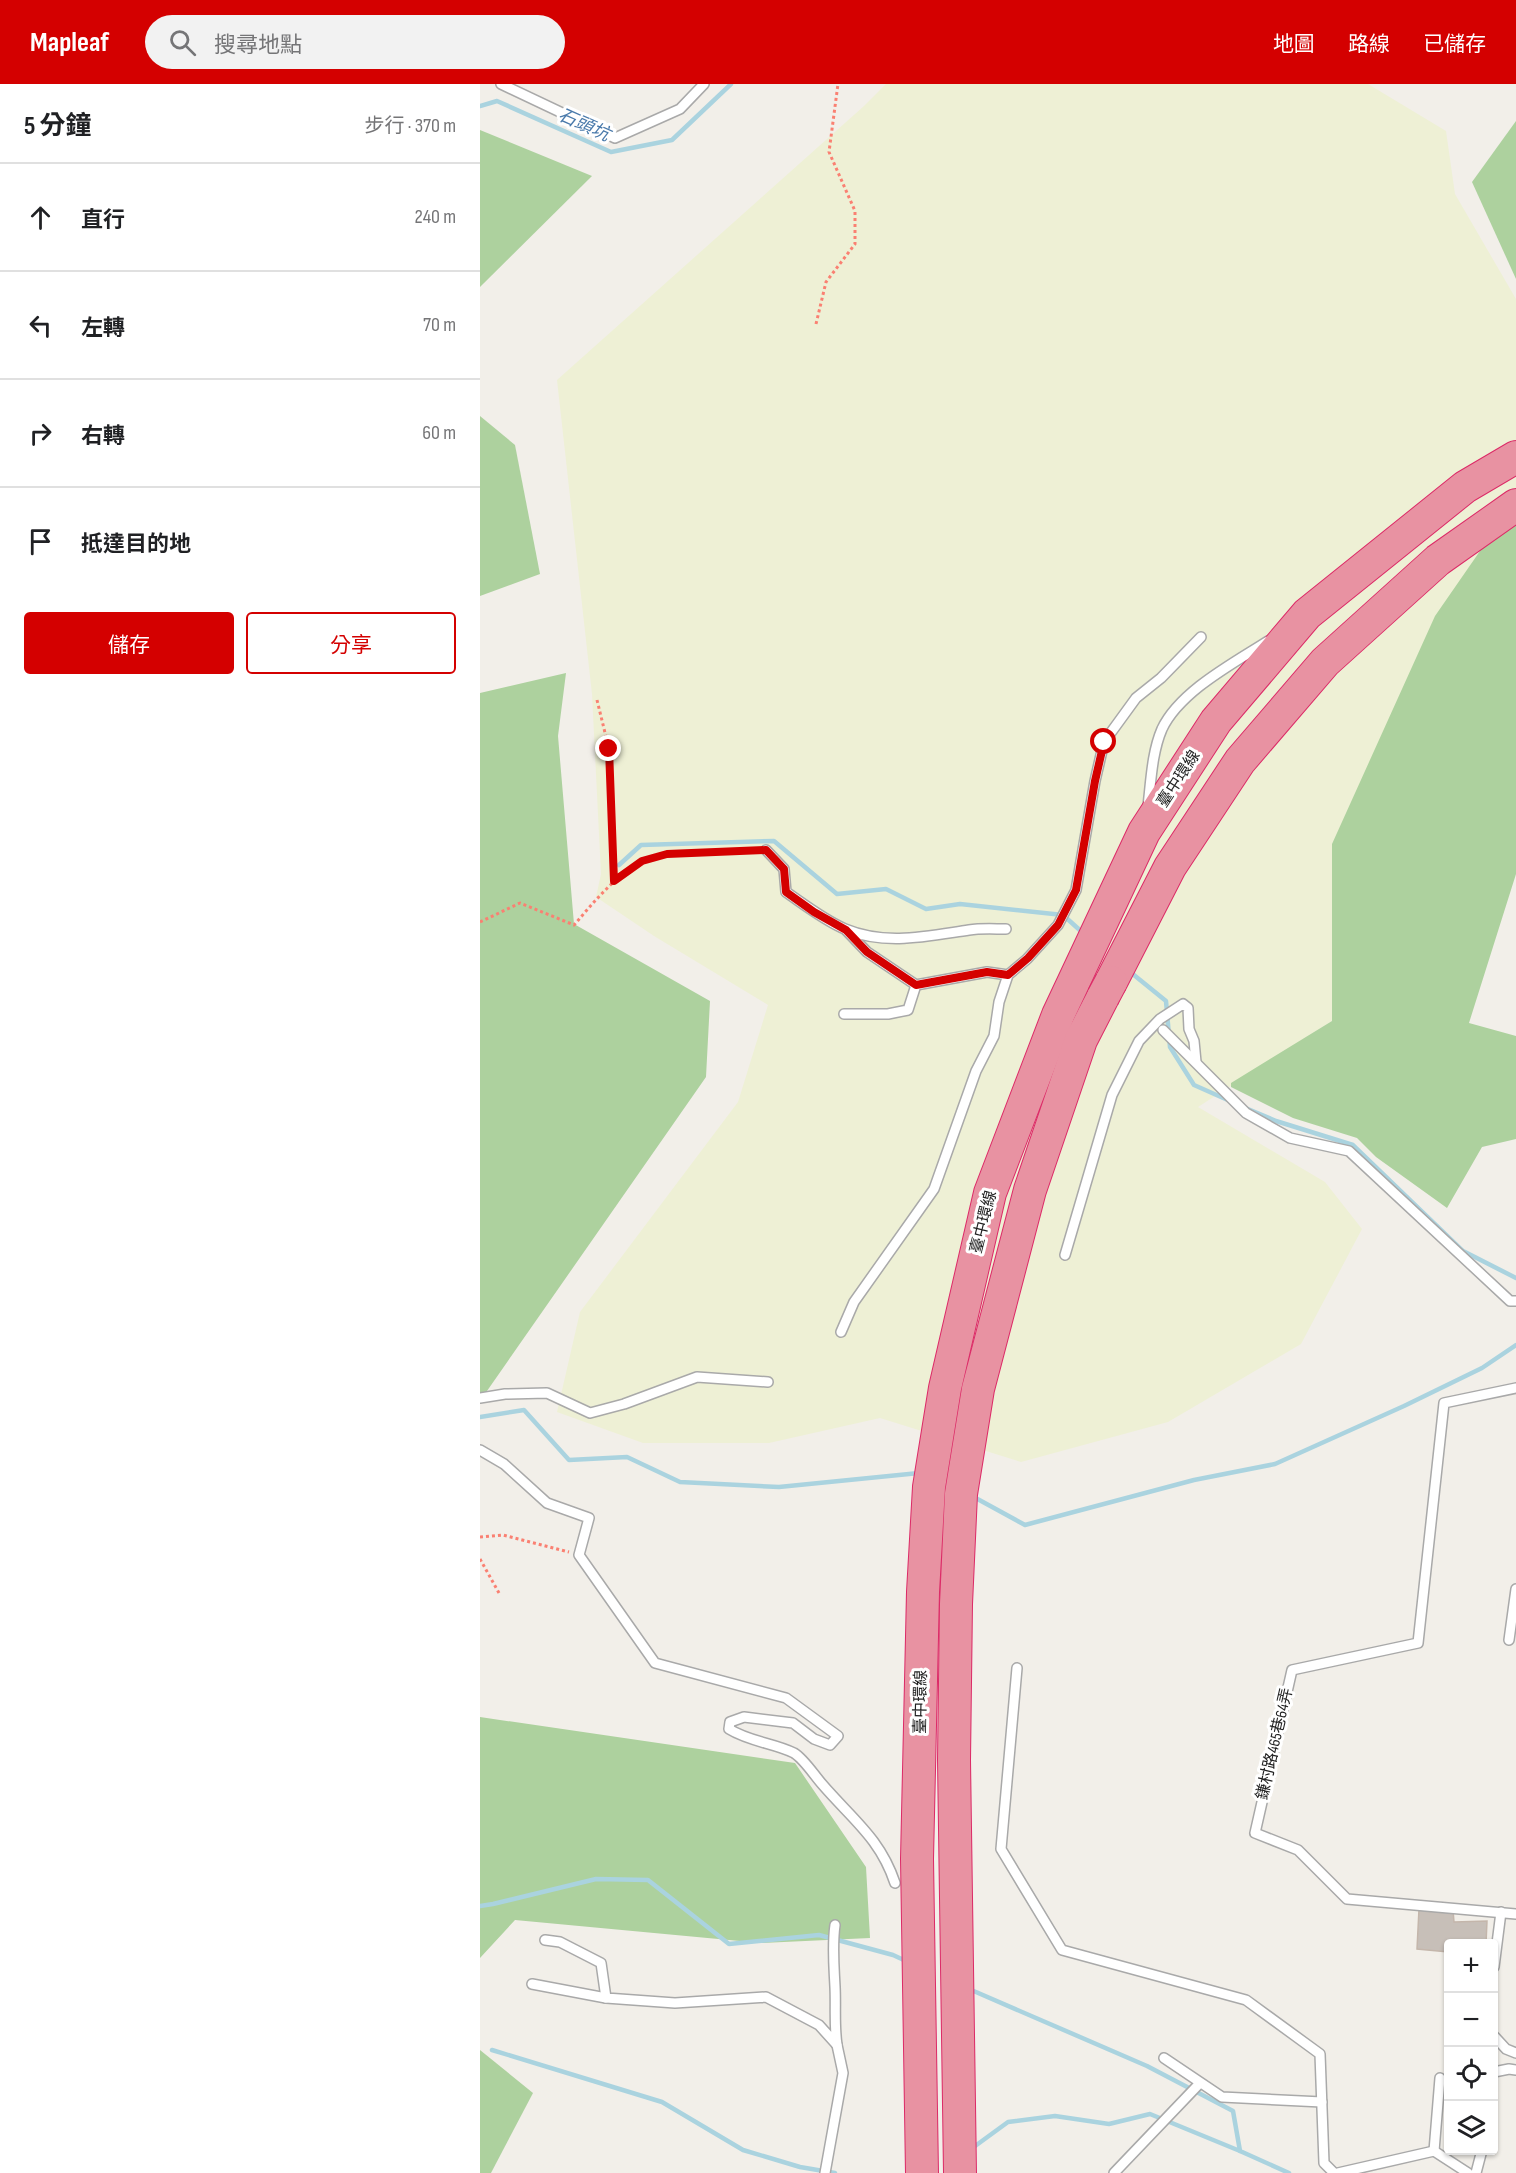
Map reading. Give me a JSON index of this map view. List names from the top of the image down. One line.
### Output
{"streets":{"highway":["臺中環線"],"lane":["鎌村路465巷64弄"]},"water":["石頭坑"],"page":{"header":"Mapleaf","search":"搜尋地點","nav":["地圖","路線","已儲存"],"heading":["5 分鐘","步行 · 370 m"],"list":[["直行","240 m"],["左轉","70 m"],["右轉","60 m"],"抵達目的地"],"buttons":["儲存","分享"],"map_buttons":["+","−"]}}
